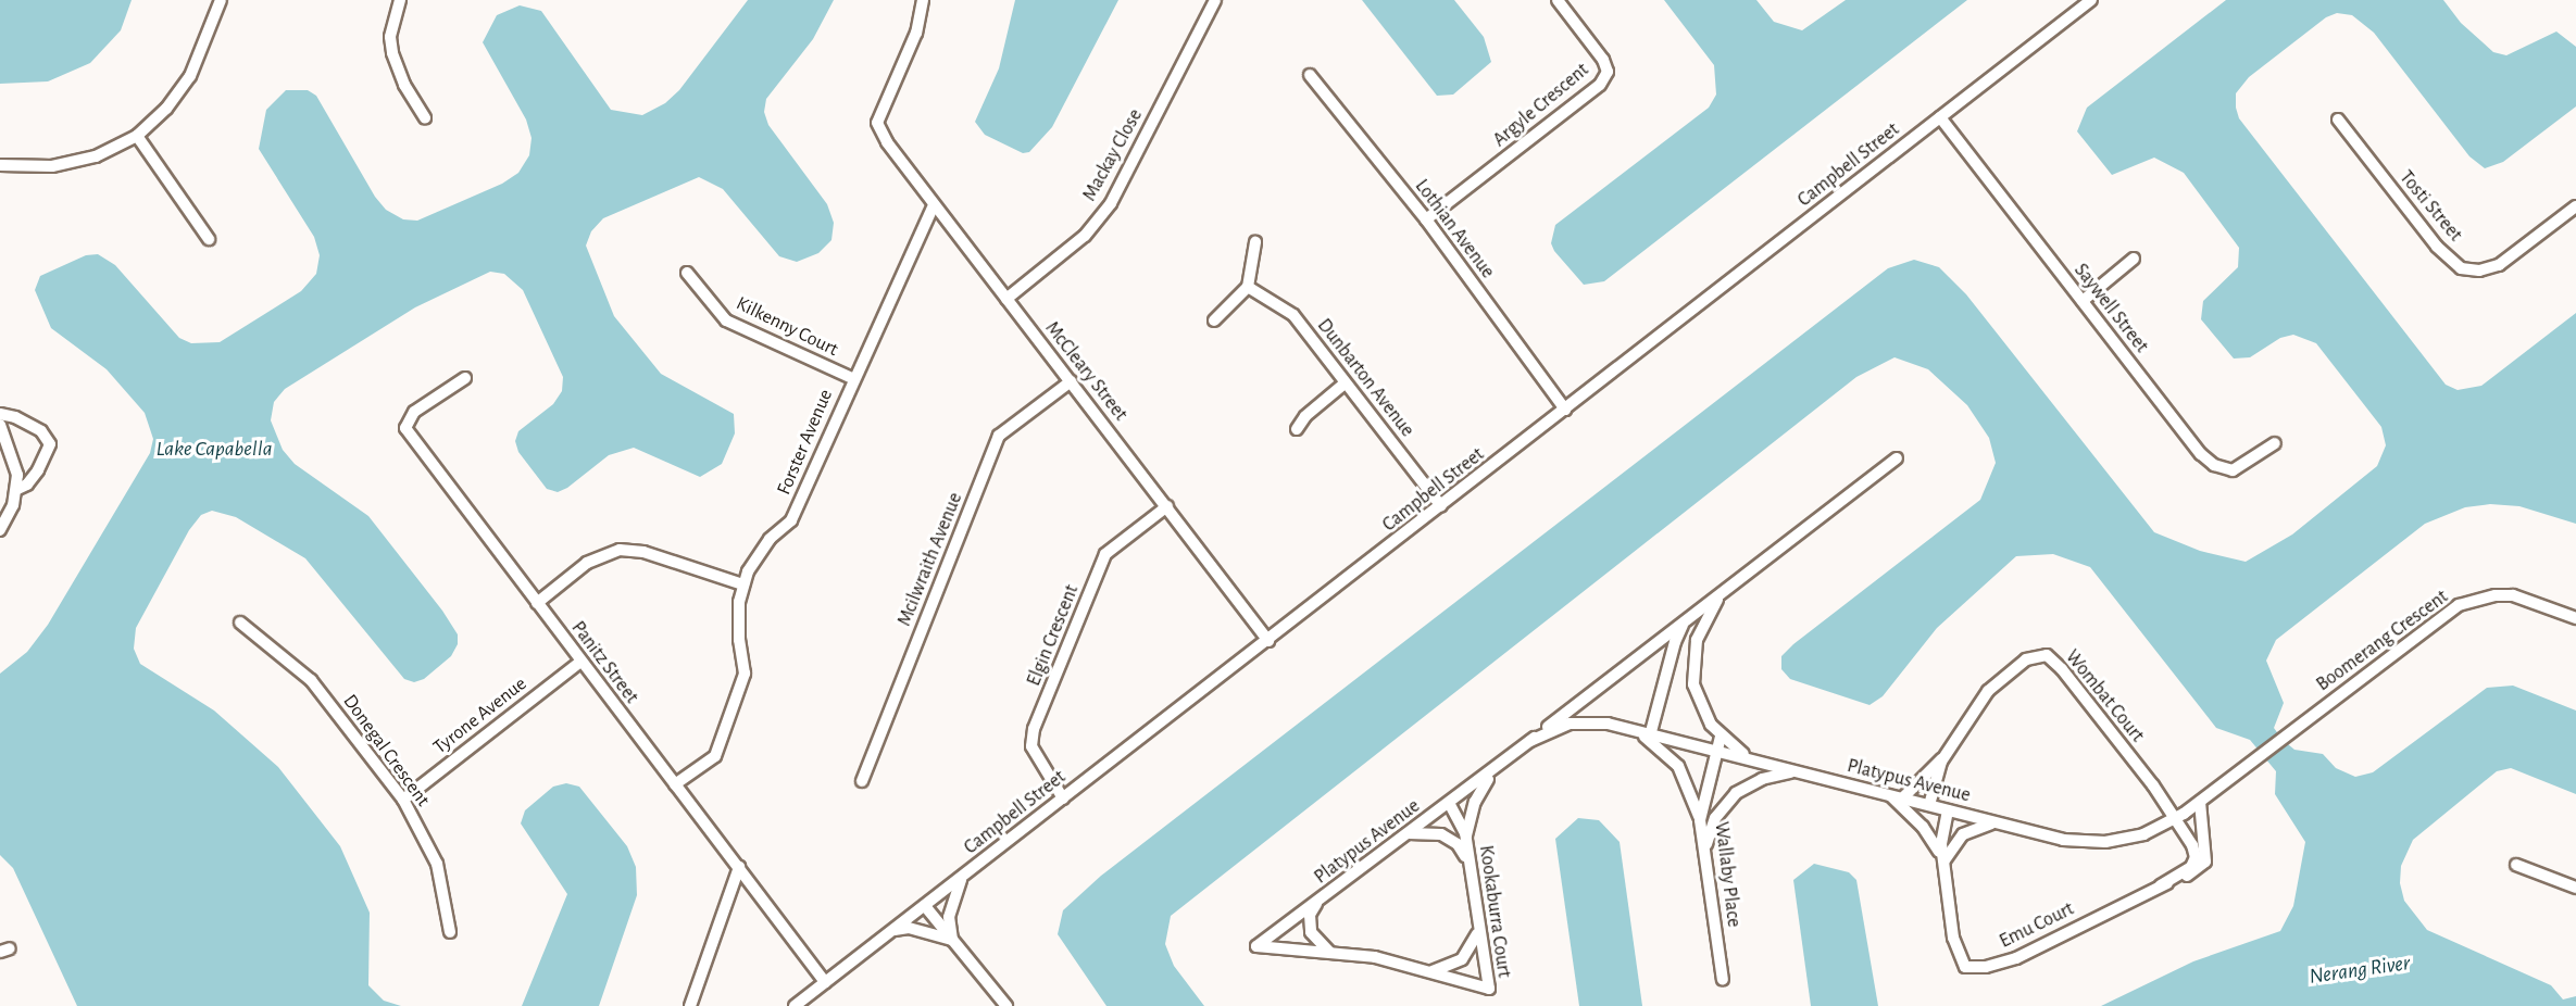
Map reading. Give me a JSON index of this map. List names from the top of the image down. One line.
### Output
{"streets":{"street":["Argyle Crescent","Mackay Close","Campbell Street","Tosti Street","Lothian Avenue","Saywell Street","Kilkenny Court","McCleary Street","Dunbarton Avenue","Forster Avenue","Mcilwraith Avenue","Elgin Crescent","Boomerang Crescent","Panitz Street","Wombat Court","Tyrone Avenue","Donegal Crescent","Platypus Avenue","Wallaby Place","Kookaburra Court","Emu Court"]},"crossings":[["Argyle Crescent","Lothian Avenue"],["Mackay Close","McCleary Street"],["Campbell Street","Lothian Avenue"],["Campbell Street","Saywell Street"],["Campbell Street","McCleary Street"],["Campbell Street","Dunbarton Avenue"],["Campbell Street","Elgin Crescent"],["Campbell Street","Panitz Street"],["Kilkenny Court","Forster Avenue"],["McCleary Street","Forster Avenue"],["McCleary Street","Mcilwraith Avenue"],["McCleary Street","Elgin Crescent"],["Forster Avenue","Panitz Street"],["Boomerang Crescent","Platypus Avenue"],["Panitz Street","Tyrone Avenue"],["Wombat Court","Platypus Avenue"],["Wombat Court","Emu Court"],["Tyrone Avenue","Donegal Crescent"],["Platypus Avenue","Wallaby Place"],["Platypus Avenue","Kookaburra Court"],["Platypus Avenue","Emu Court"]],"water":["Lake Capabella","Nerang River"]}
